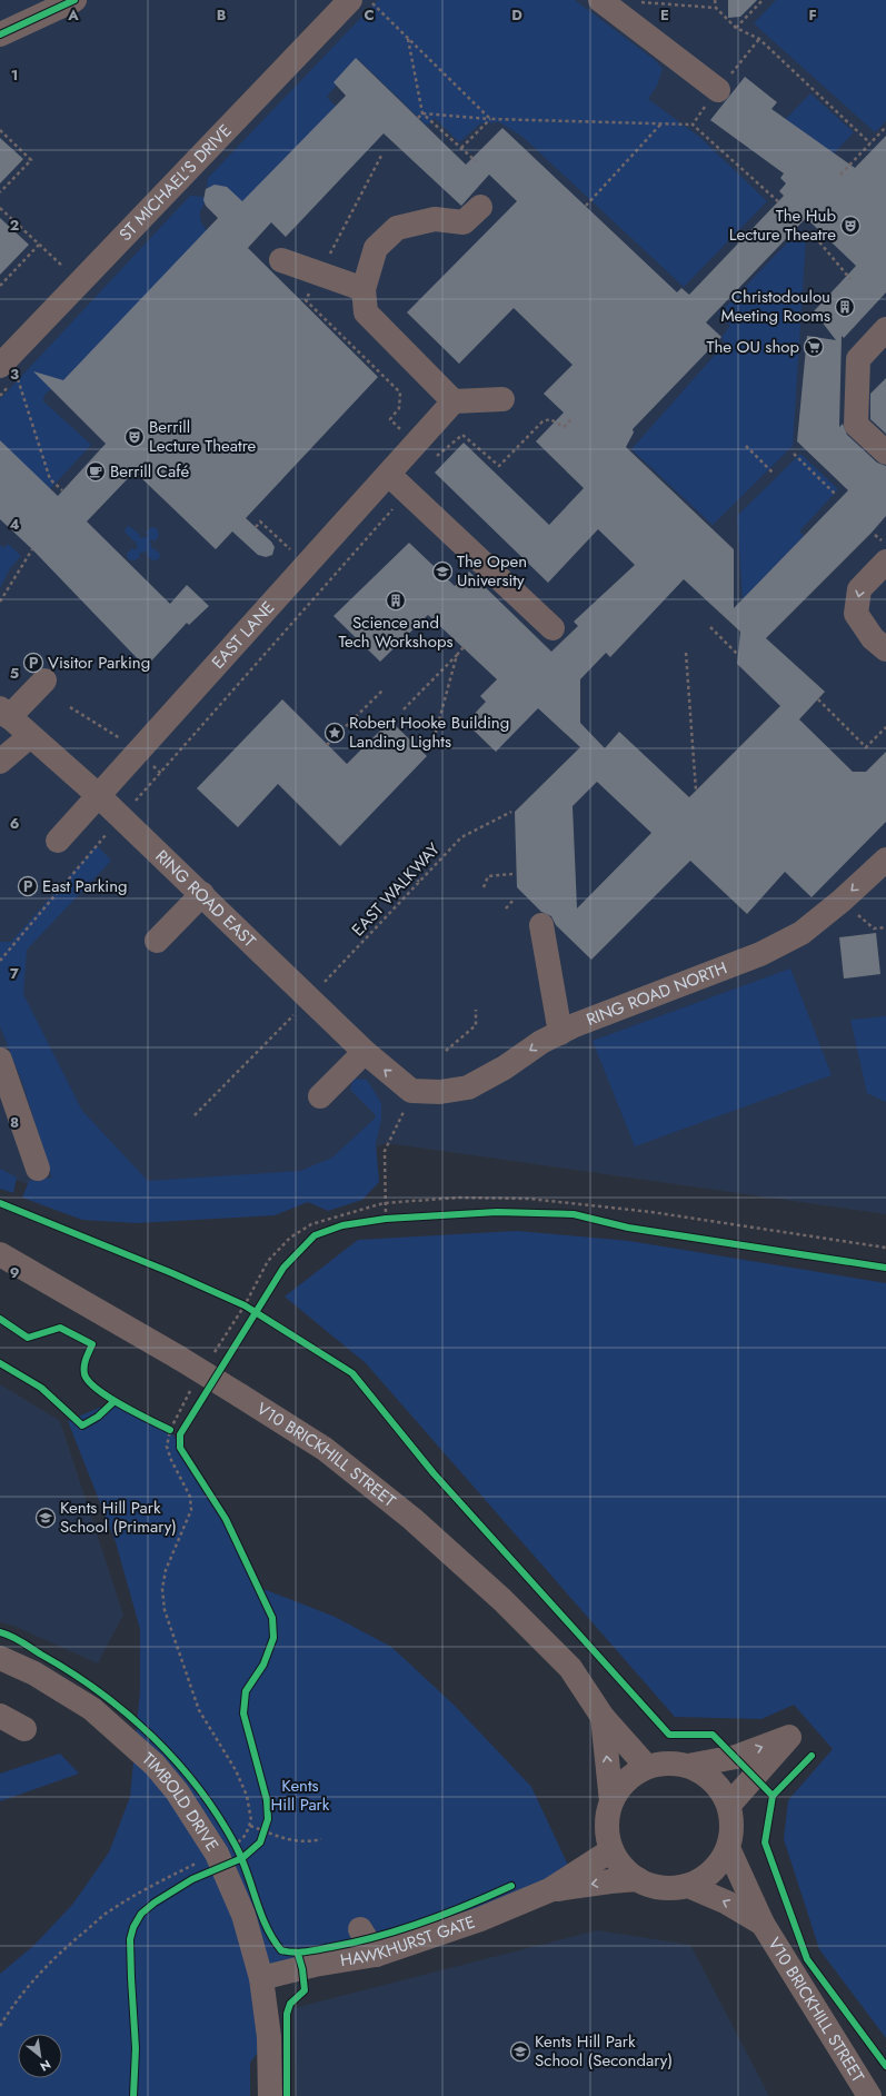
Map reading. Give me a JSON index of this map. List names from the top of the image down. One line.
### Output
{"streets":{"street":["ST MICHAEL'S DRIVE","EAST LANE","RING ROAD EAST","RING ROAD NORTH","V10 BRICKHILL STREET","TIMBOLD DRIVE","HAWKHURST GATE"],"path":["EAST WALKWAY"]},"crossings":[["EAST LANE","RING ROAD EAST"],["EAST WALKWAY","RING ROAD EAST"],["RING ROAD EAST","RING ROAD NORTH"],["V10 BRICKHILL STREET","HAWKHURST GATE"],["TIMBOLD DRIVE","HAWKHURST GATE"]],"parks":["Kents Hill Park"],"places":{"theatre":["The Hub Lecture Theatre","Berrill Lecture Theatre"],"building":["Christodoulou Meeting Rooms","Science and Tech Workshops"],"supermarket":["The OU shop"],"cafe":["Berrill Café"],"school or university":["The Open University","Kents Hill Park School (Primary)","Kents Hill Park School (Secondary)"],"parking":["Visitor Parking","East Parking"],"place":["Robert Hooke Building Landing Lights"]},"north":"bottom right","grid":{"columns":["A","B","C","D","E","F"],"rows":["1","2","3","4","5","6","7","8","9"]}}
